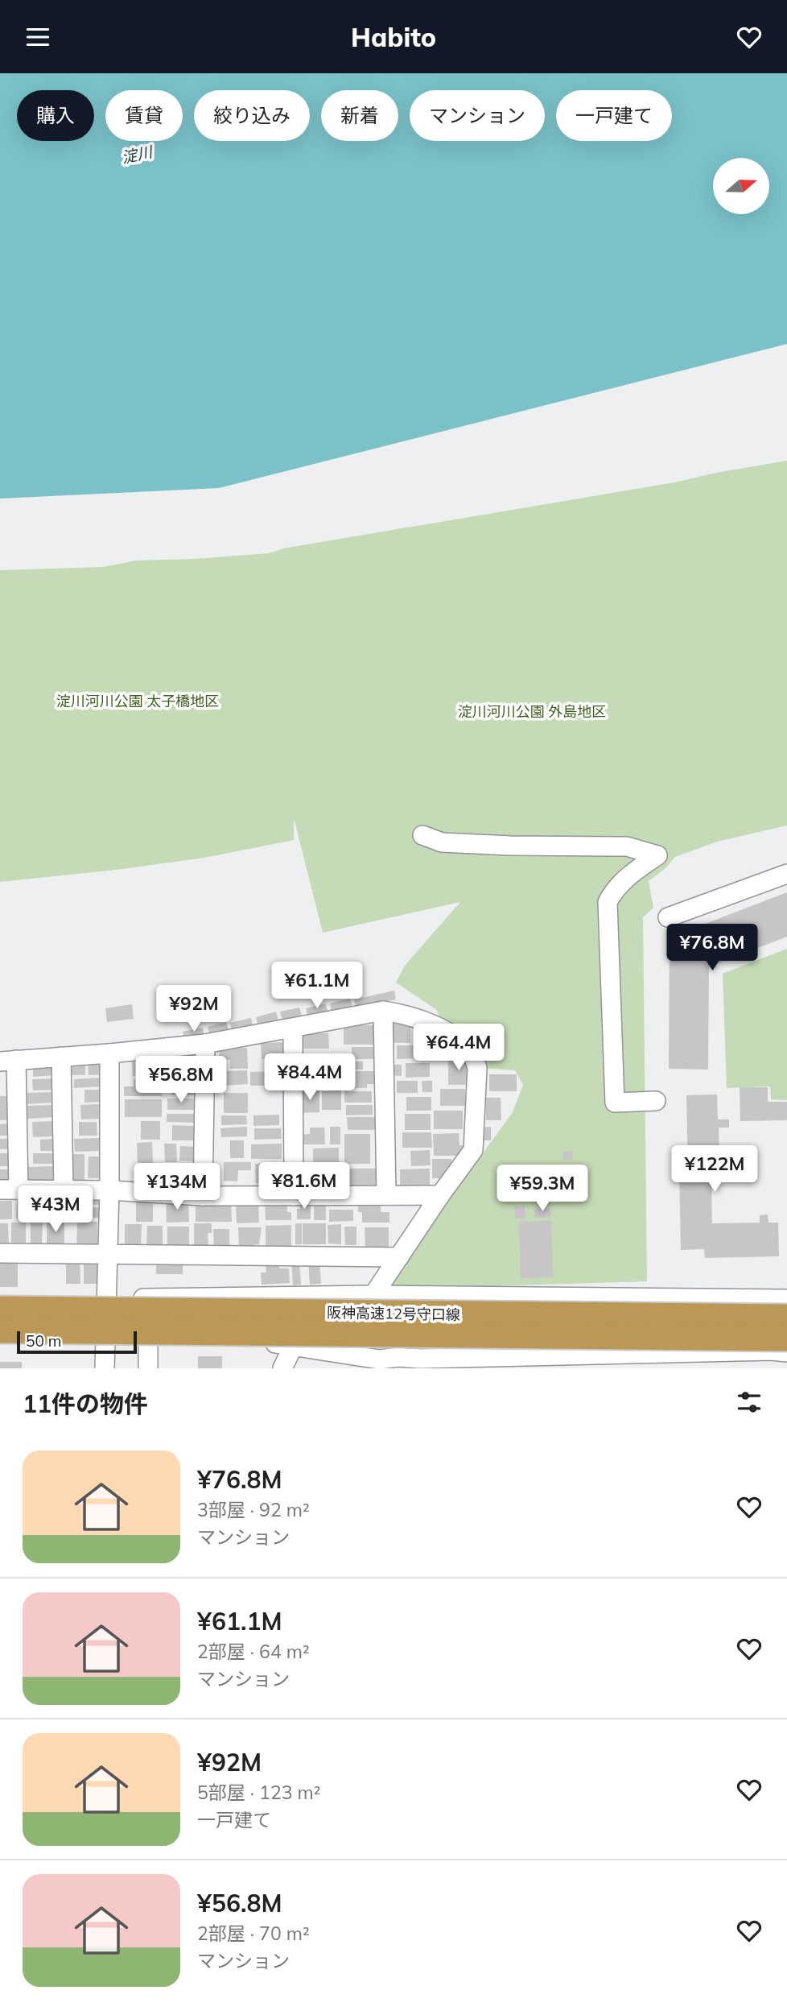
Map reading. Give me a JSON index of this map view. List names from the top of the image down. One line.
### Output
{"streets":{"highway":["阪神高速12号守口線"]},"water":["淀川"],"parks":["淀川河川公園 太子橋地区","淀川河川公園 外島地区"],"scale_bar":"50 m","north":"right","page":{"header":"Habito","chip":["購入","賃貸","絞り込み","新着","マンション","一戸建て"],"price":["¥76.8M","¥61.1M","¥92M","¥64.4M","¥84.4M","¥56.8M","¥122M","¥81.6M","¥134M","¥59.3M","¥43M"],"scale":"50 m","heading":"11件の物件","list":[{"name":"¥76.8M","note":"3部屋 · 92 m² · マンション"},{"name":"¥61.1M","note":"2部屋 · 64 m² · マンション"},{"name":"¥92M","note":"5部屋 · 123 m² · 一戸建て"},{"name":"¥56.8M","note":"2部屋 · 70 m² · マンション"}]}}
